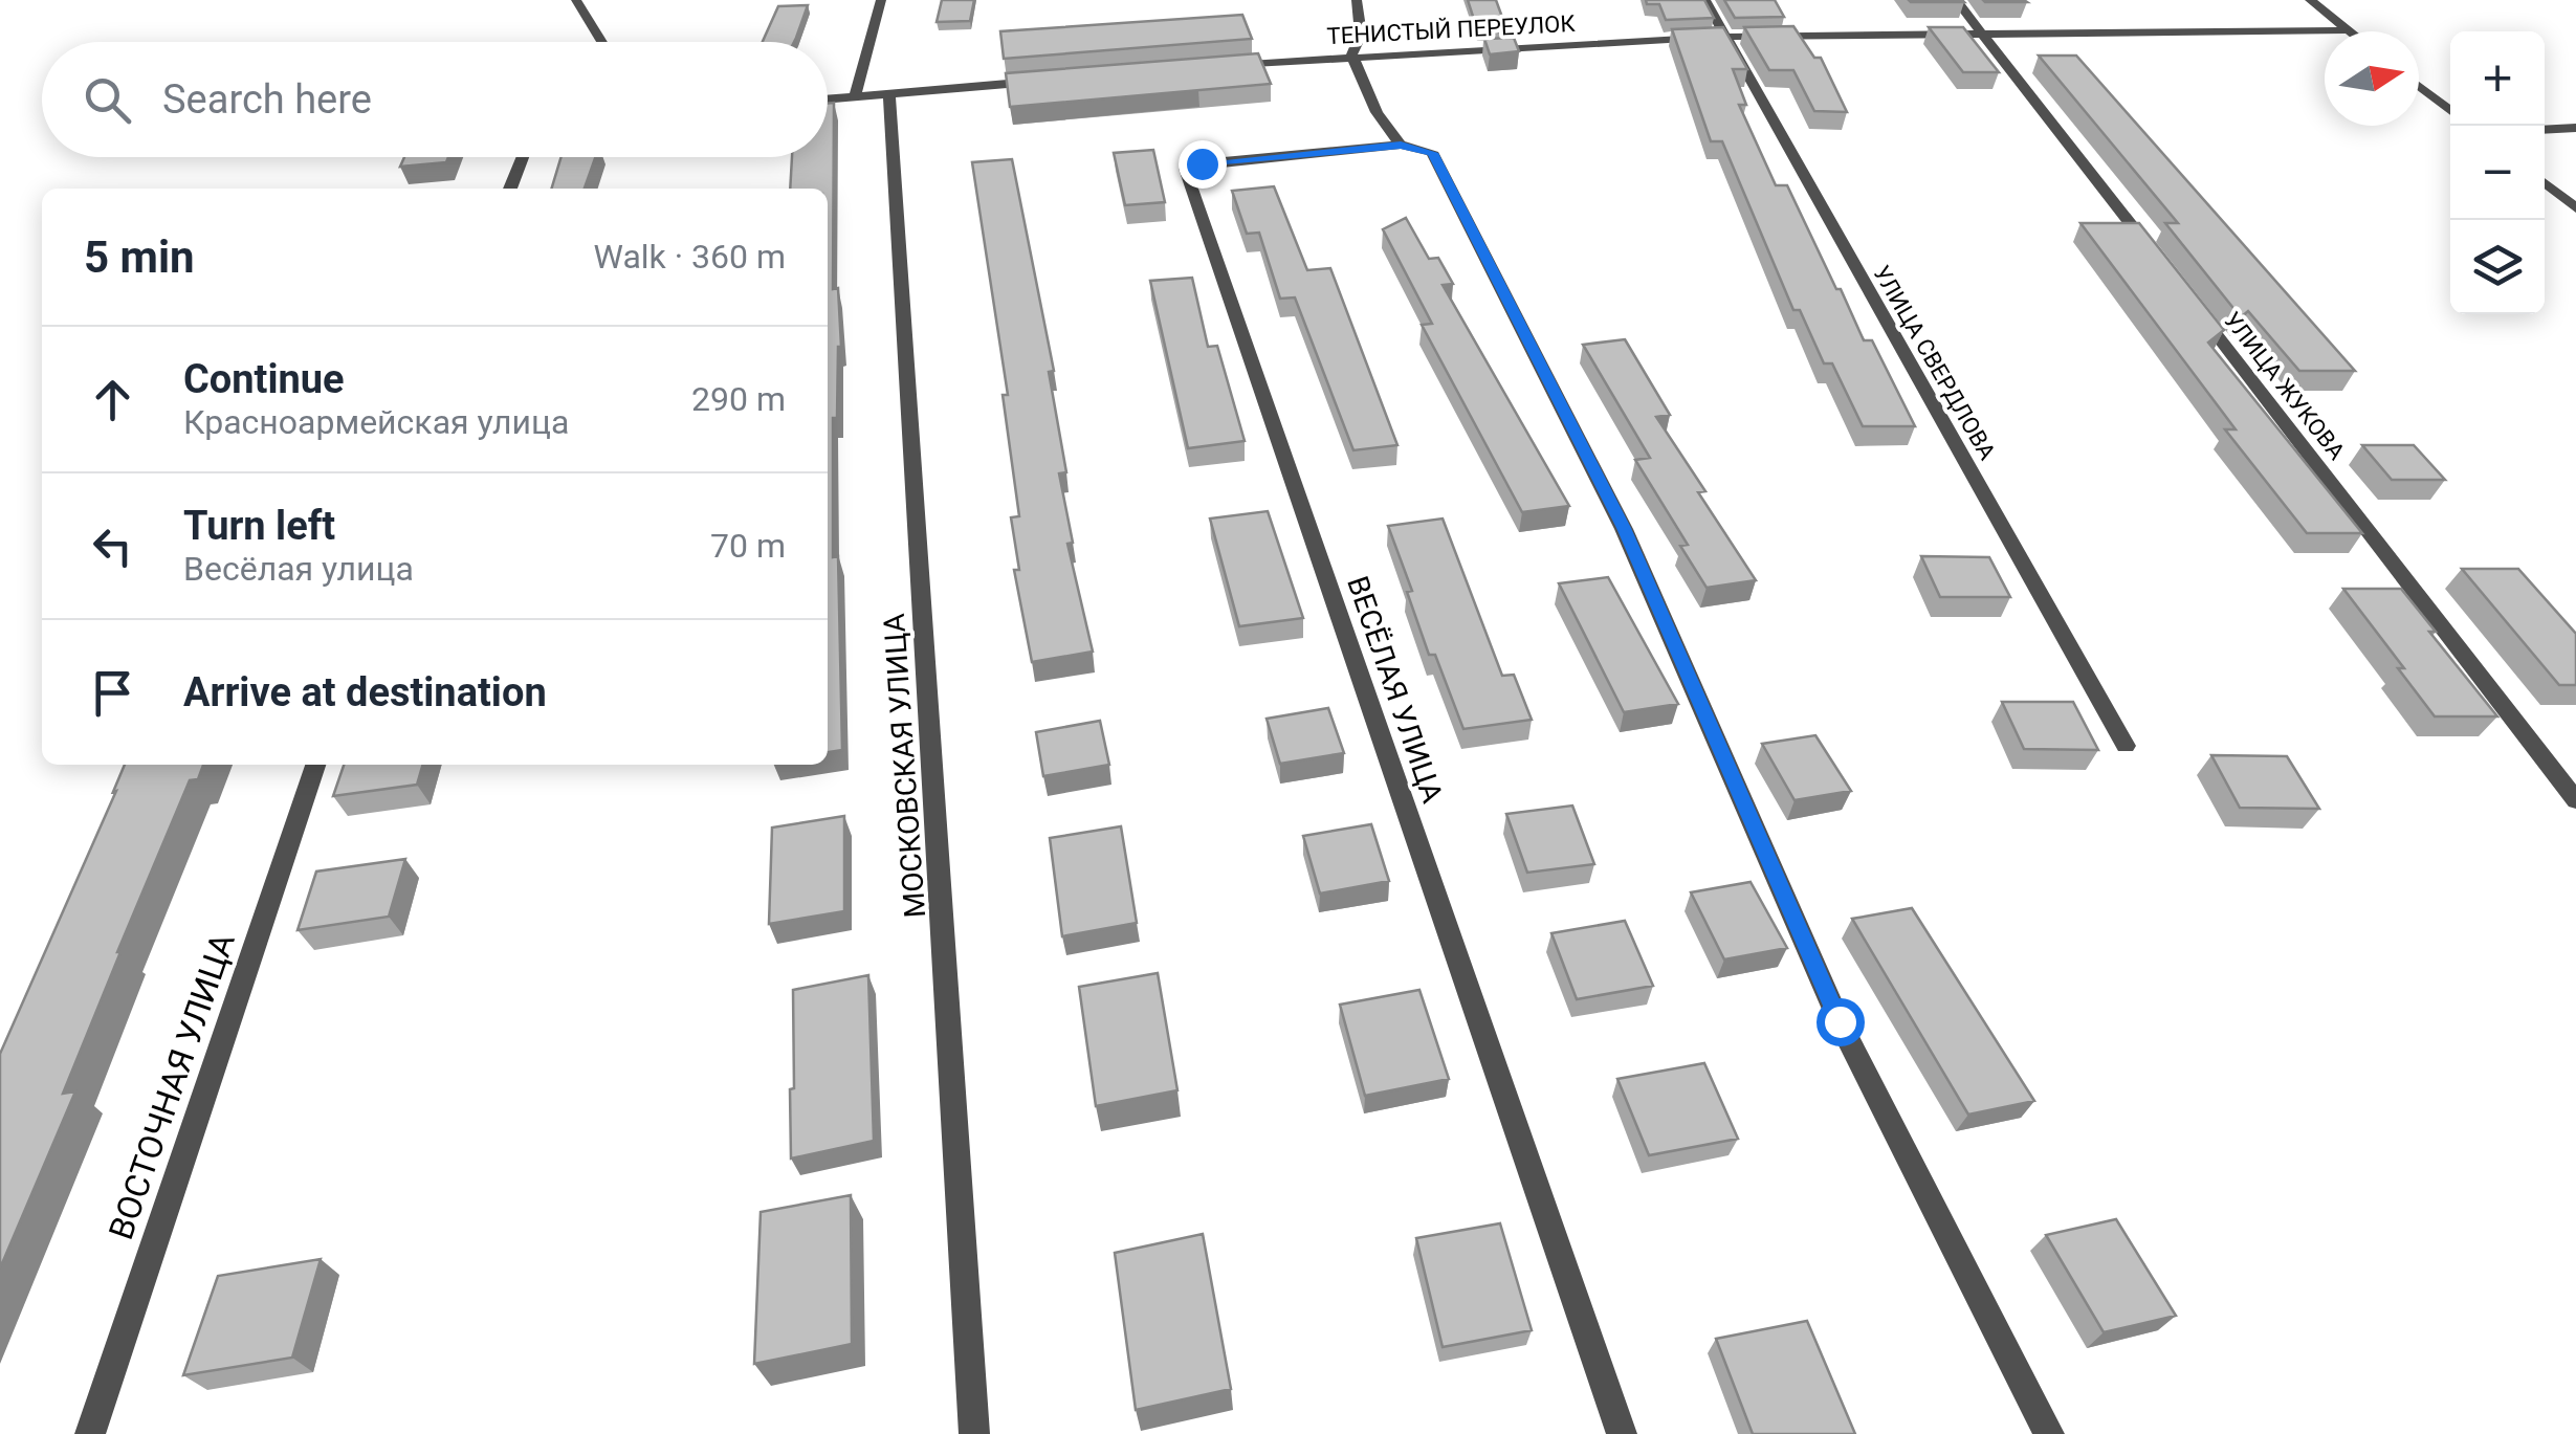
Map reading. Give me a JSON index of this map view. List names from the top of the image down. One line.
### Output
{"streets":{"street":["ТЕНИСТЫЙ ПЕРЕУЛОК","УЛИЦА СВЕРДЛОВА","УЛИЦА ЖУКОВА","ВЕСЁЛАЯ УЛИЦА","МОСКОВСКАЯ УЛИЦА","ВОСТОЧНАЯ УЛИЦА"]},"crossings":[["ТЕНИСТЫЙ ПЕРЕУЛОК","УЛИЦА СВЕРДЛОВА"]],"north":"right","page":{"map_buttons":["+","−"],"search":"Search here","heading":["5 min","Walk · 360 m"],"list":[["Continue","Красноармейская улица","290 m"],["Turn left","Весёлая улица","70 m"],"Arrive at destination"]}}
